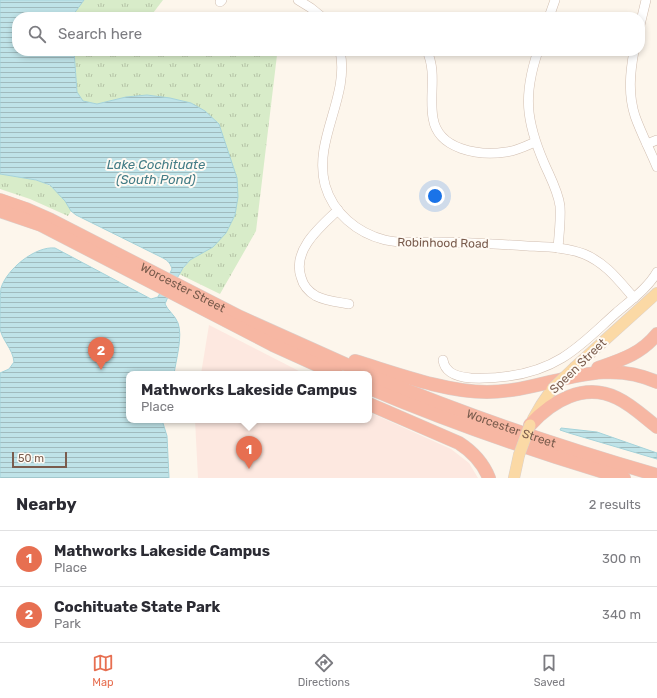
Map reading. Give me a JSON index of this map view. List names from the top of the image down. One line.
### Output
{"streets":{"highway":["Worcester Street"],"main road":["Speen Street"],"street":["Robinhood Road"]},"water":["Lake Cochituate (South Pond)"],"scale_bar":"50 m","page":{"search":"Search here","pins":["2","1"],"popup":["Mathworks Lakeside Campus","Place"],"scale":"50 m","heading":["Nearby","2 results"],"list":[{"mark":"1","name":"Mathworks Lakeside Campus","note":"Place","value":"300 m"},{"mark":"2","name":"Cochituate State Park","note":"Park","value":"340 m"}],"nav":["Map","Directions","Saved"]}}
